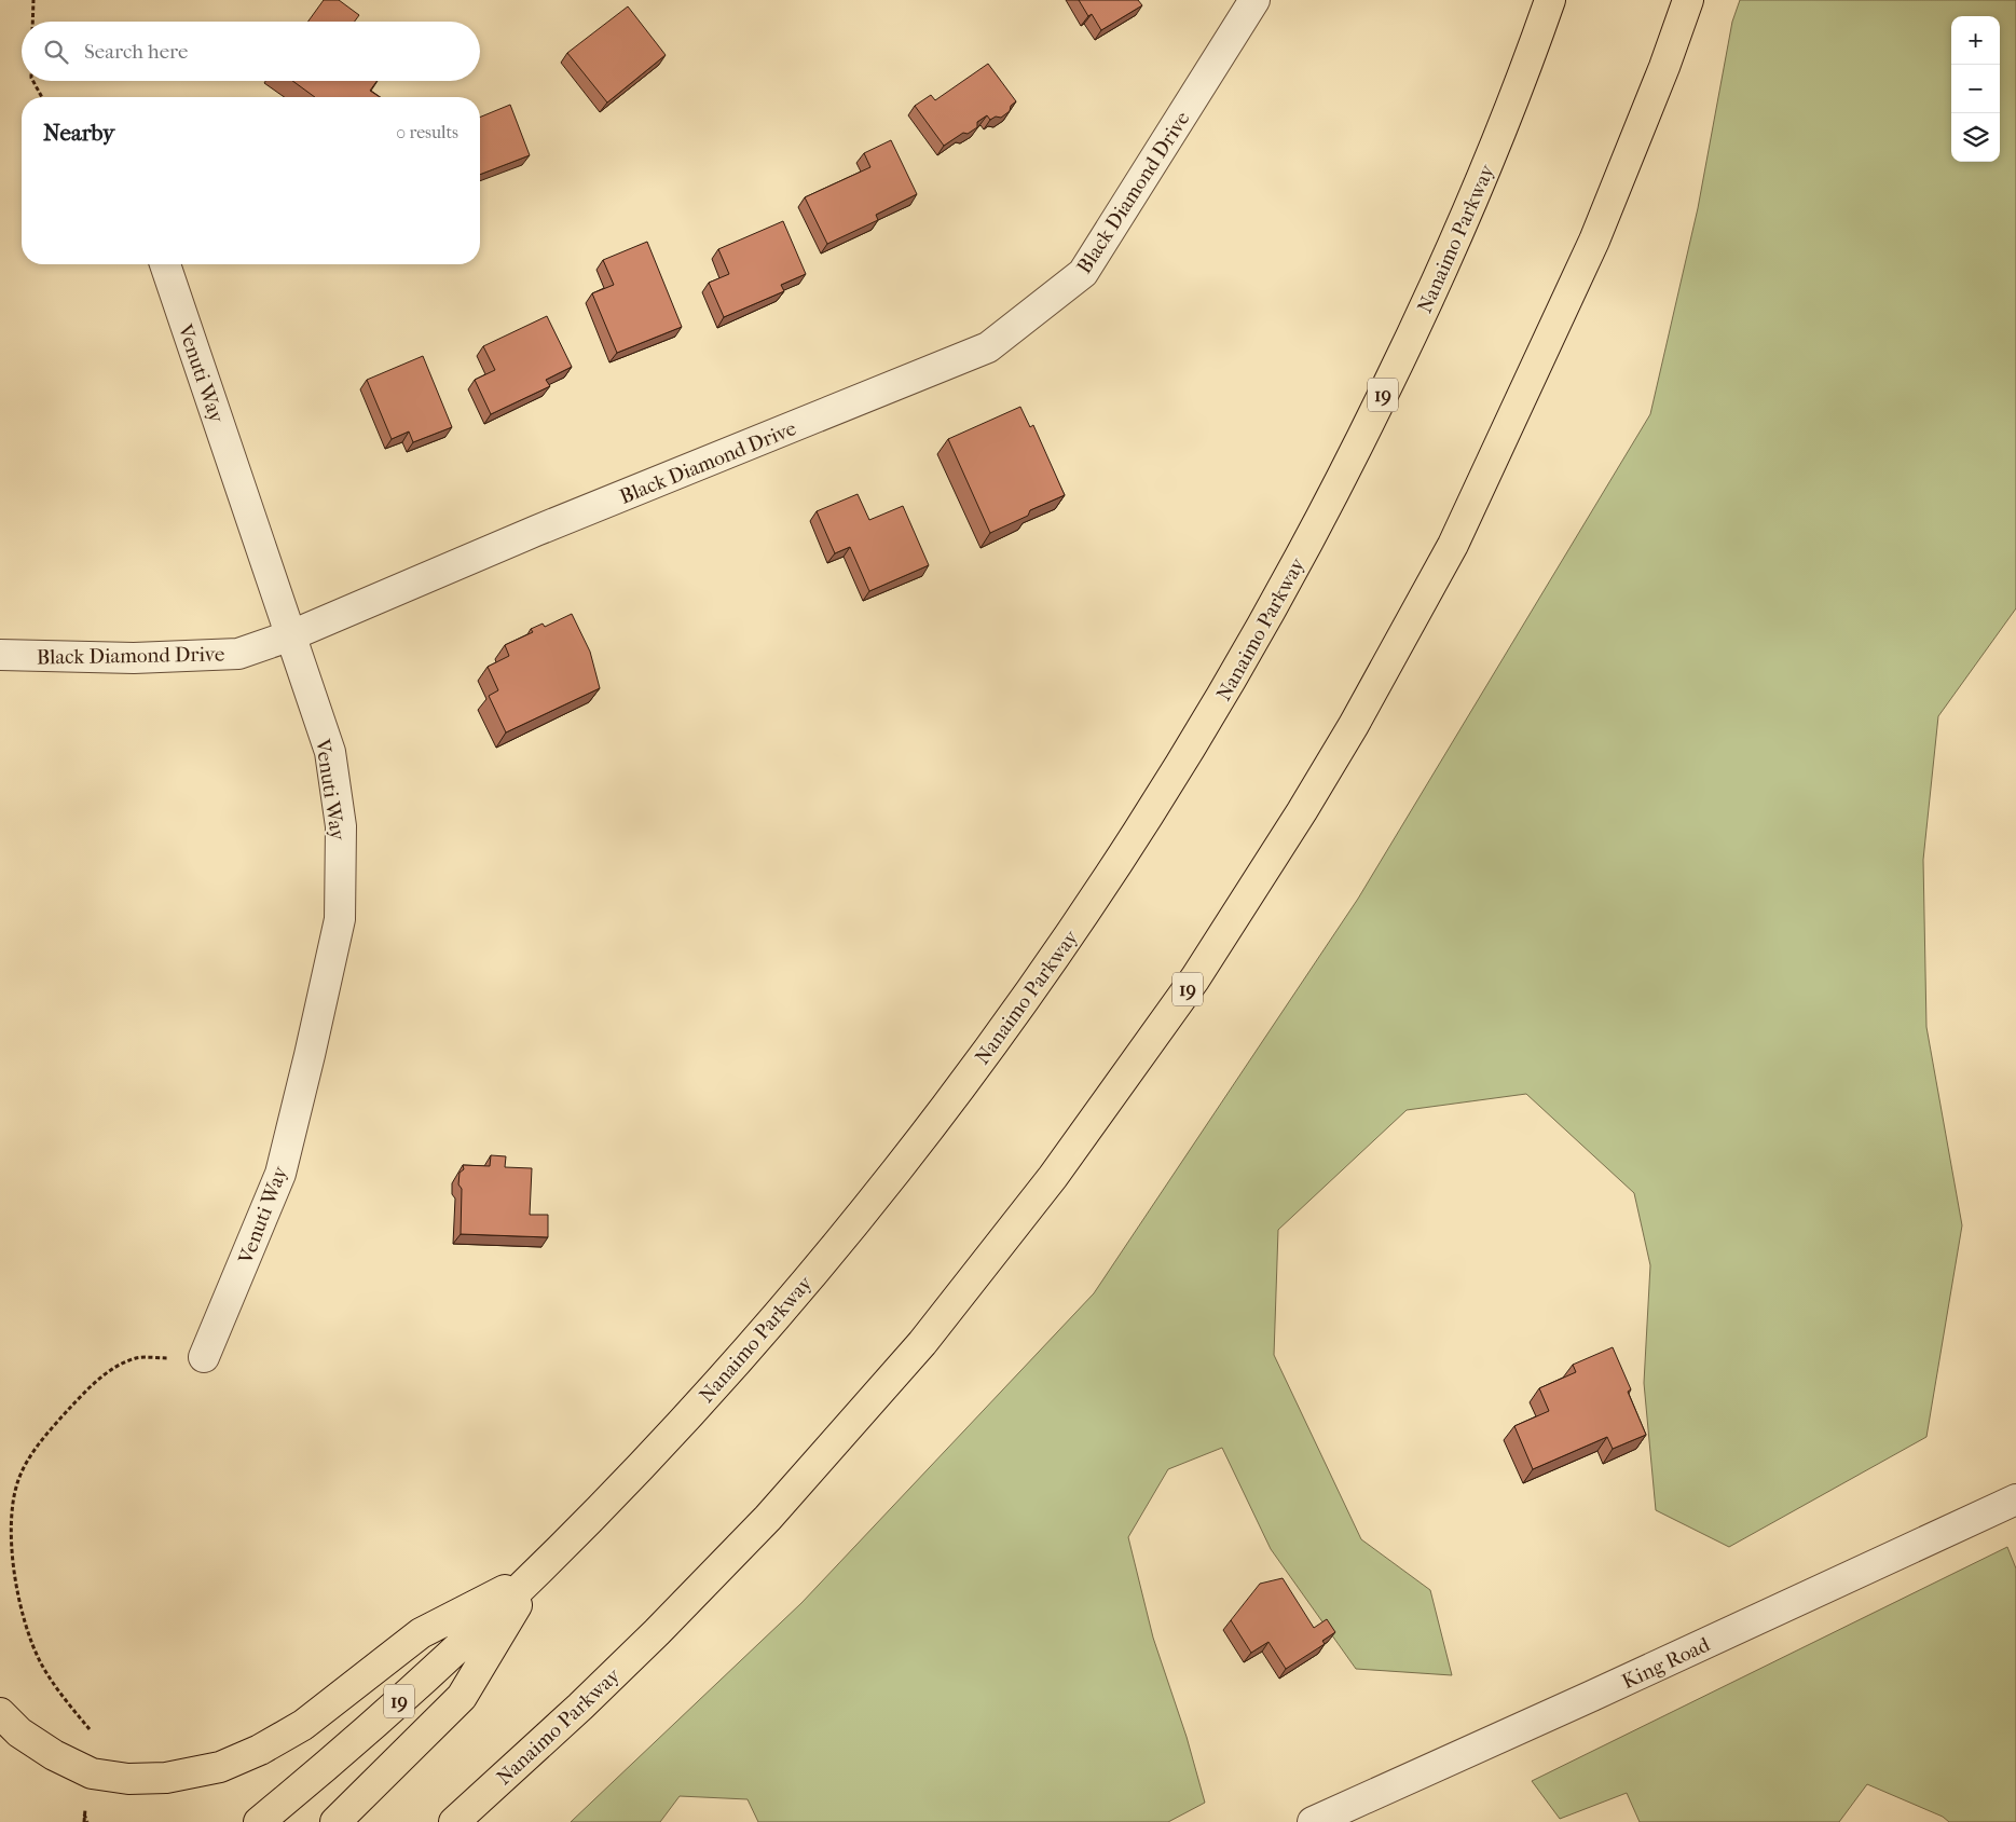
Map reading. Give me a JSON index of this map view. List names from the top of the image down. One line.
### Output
{"streets":{"highway":["Nanaimo Parkway","19"],"street":["Black Diamond Drive","Venuti Way","King Road"]},"crossings":[["Black Diamond Drive","Venuti Way"]],"page":{"map_buttons":["+","−"],"search":"Search here","heading":["Nearby","0 results"]}}
